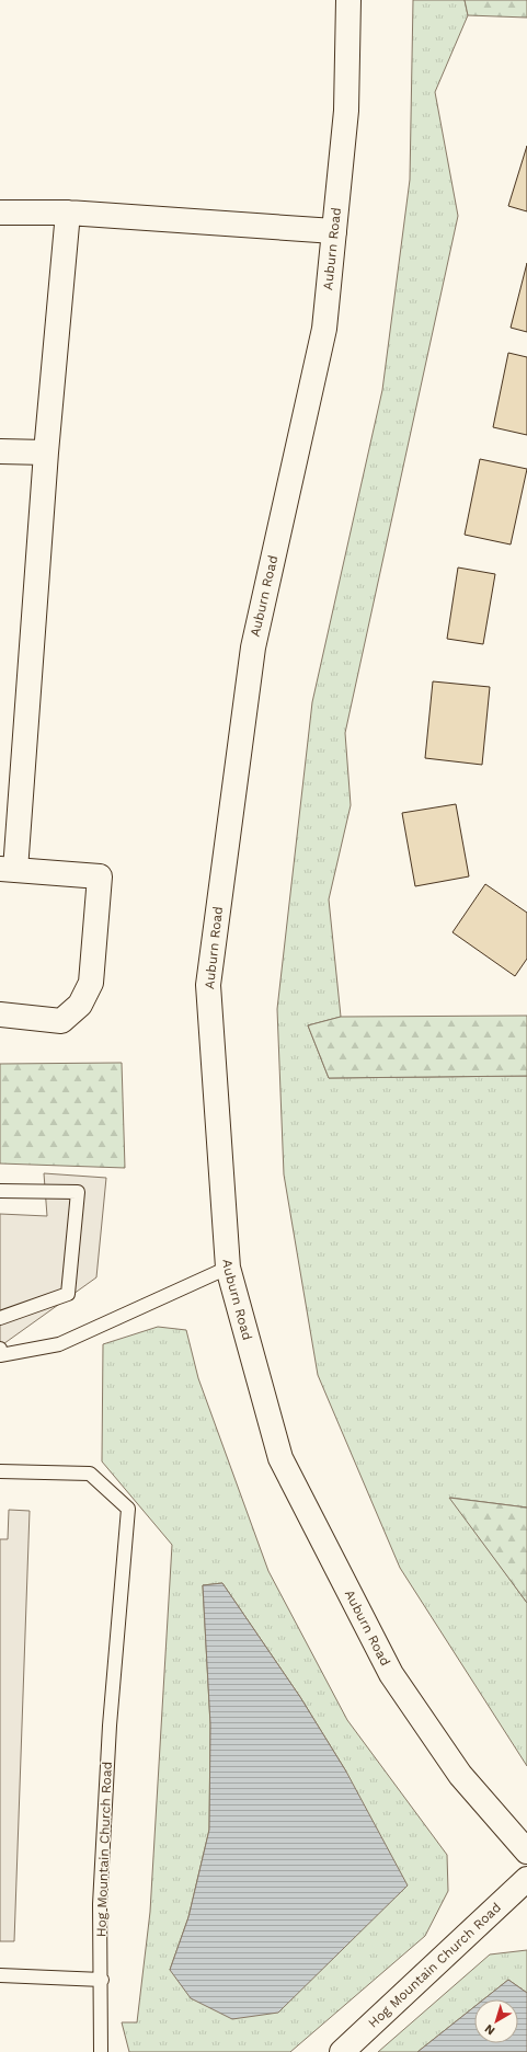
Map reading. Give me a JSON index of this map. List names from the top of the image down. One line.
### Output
{"streets":{"main road":["Auburn Road","Hog Mountain Church Road"]},"north":"bottom left"}
